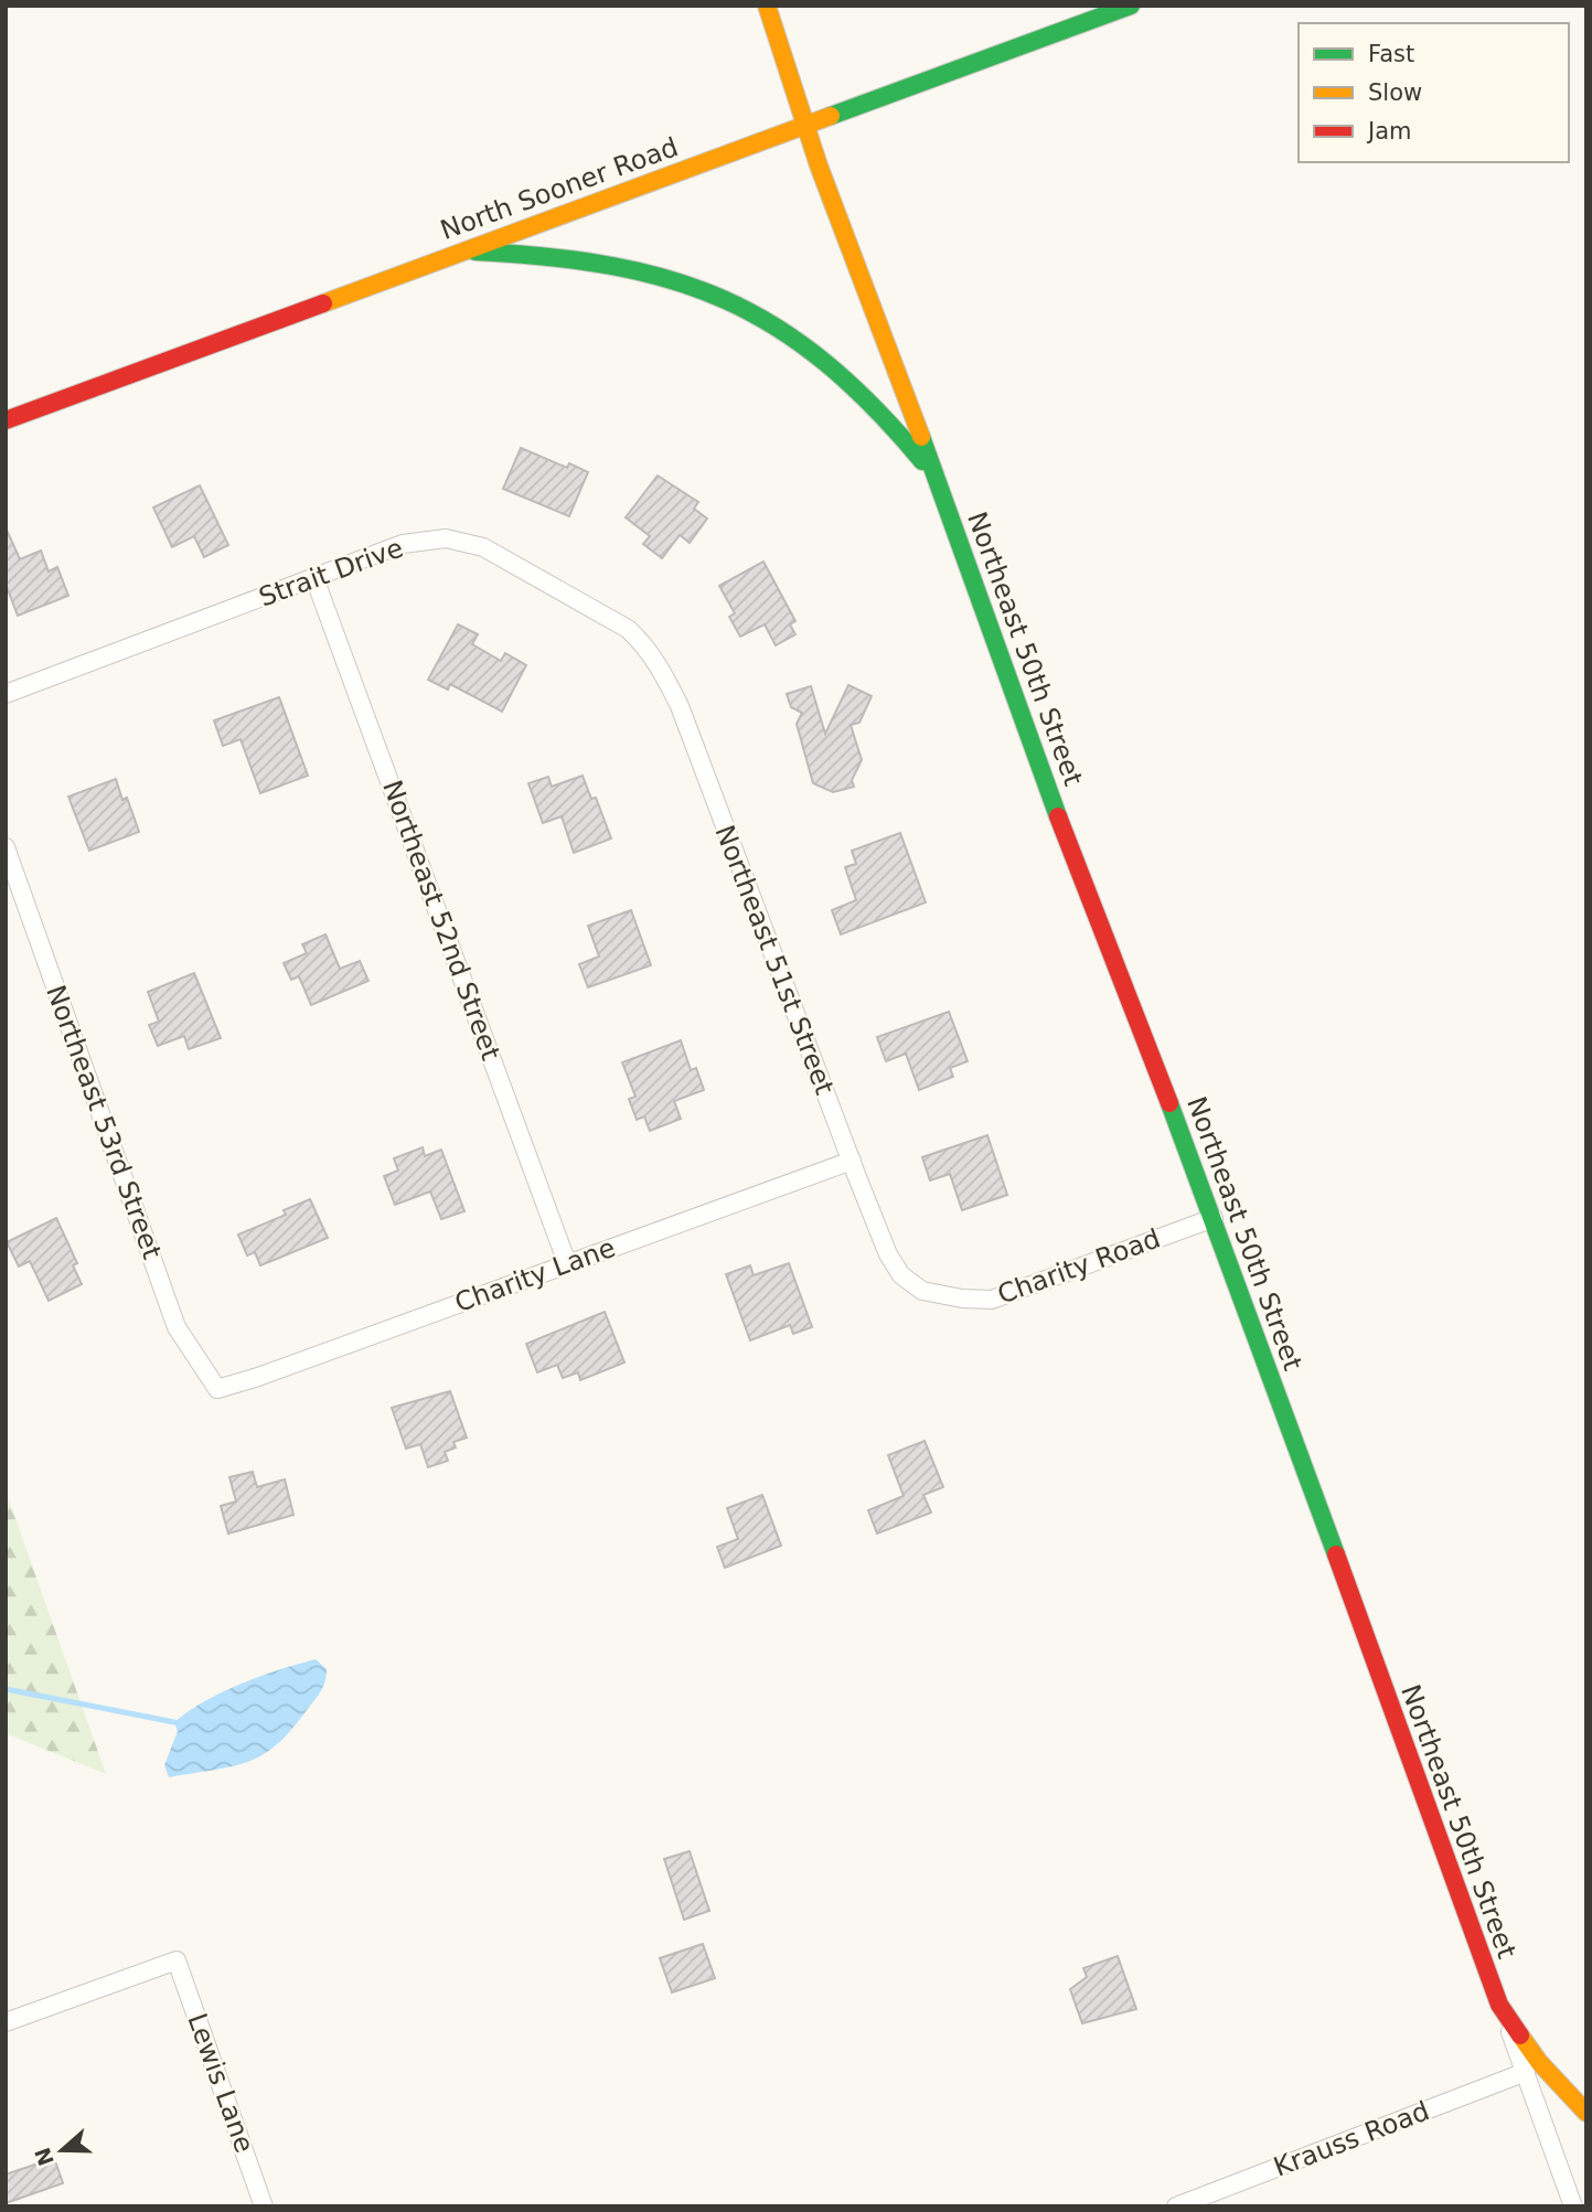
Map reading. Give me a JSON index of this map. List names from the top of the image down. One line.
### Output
{"streets":{"street":["North Sooner Road","Strait Drive","Northeast 50th Street","Northeast 52nd Street","Northeast 51st Street","Northeast 53rd Street","Charity Road","Charity Lane","Lewis Lane","Krauss Road"]},"crossings":[["North Sooner Road","Northeast 50th Street"],["Strait Drive","Northeast 52nd Street"],["Strait Drive","Northeast 51st Street"],["Northeast 50th Street","Charity Road"],["Northeast 50th Street","Krauss Road"],["Northeast 52nd Street","Charity Lane"],["Northeast 51st Street","Charity Road"],["Northeast 51st Street","Charity Lane"],["Northeast 53rd Street","Charity Lane"]],"legend":["Fast","Slow","Jam"],"north":"left"}
